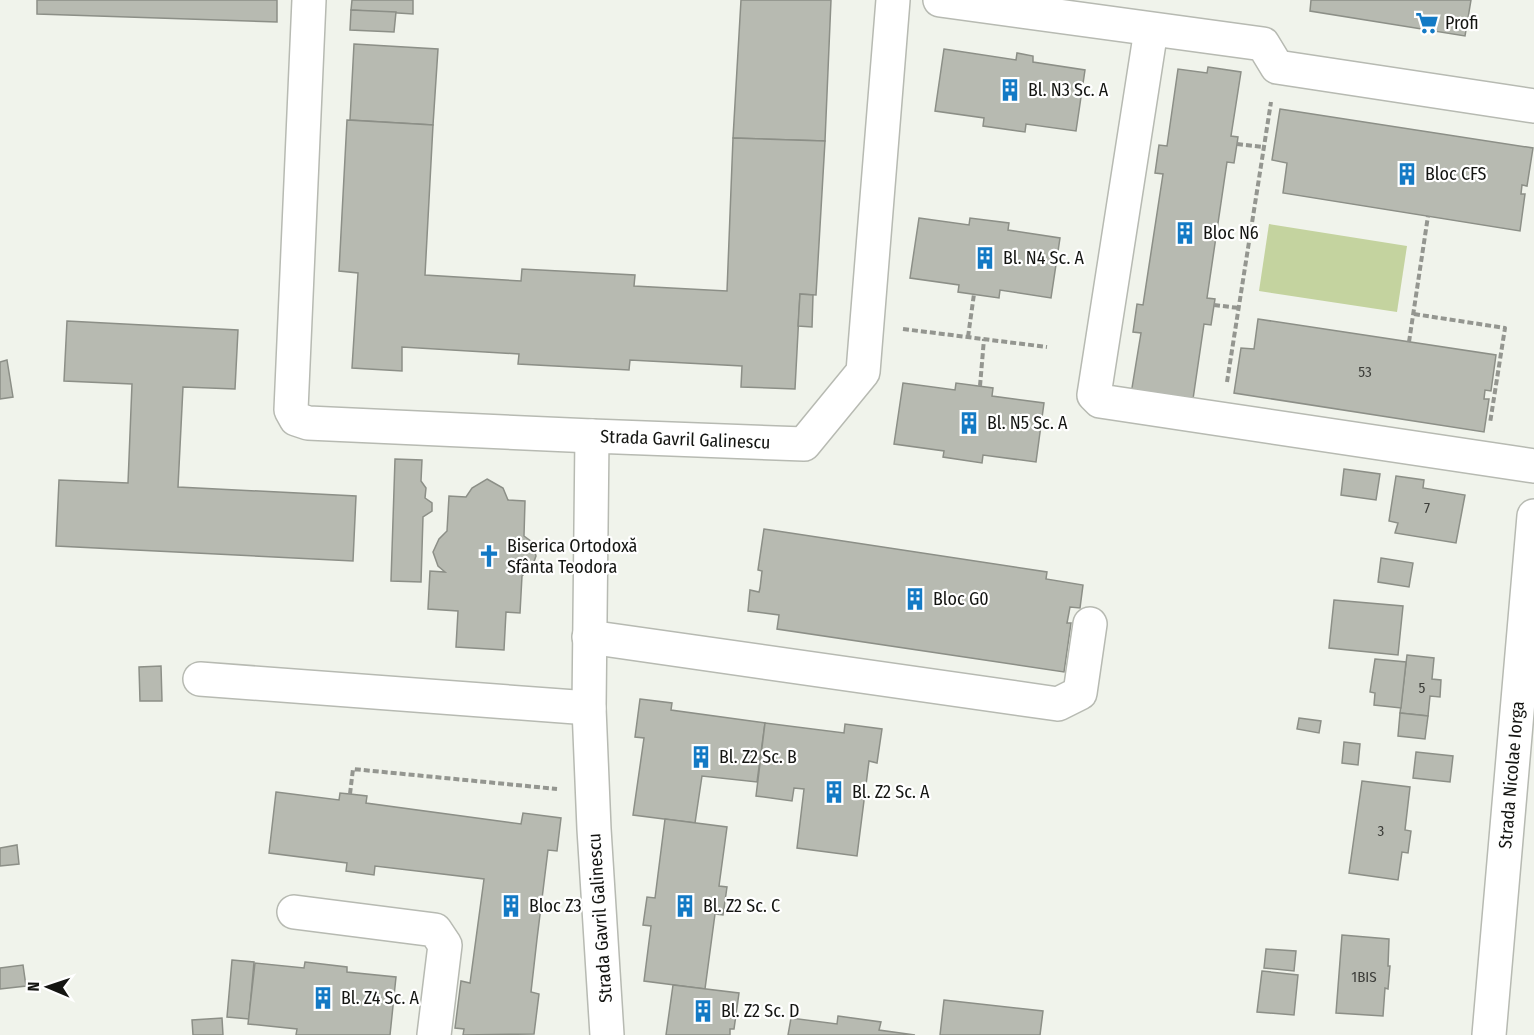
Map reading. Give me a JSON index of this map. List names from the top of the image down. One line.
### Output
{"streets":{"street":["Strada Gavril Galinescu","Strada Nicolae Iorga"]},"places":{"supermarket":["Profi"],"building":["Bl. N3 Sc. A","Bloc CFS","Bloc N6","Bl. N4 Sc. A","Bl. N5 Sc. A","Bloc G0","Bl. Z2 Sc. B","Bl. Z2 Sc. A","Bloc Z3","Bl. Z2 Sc. C","Bl. Z4 Sc. A","Bl. Z2 Sc. D"],"church":["Biserica Ortodoxă Sfânta Teodora"]},"house_numbers":["53","7","5","3","1BIS"],"north":"left"}
